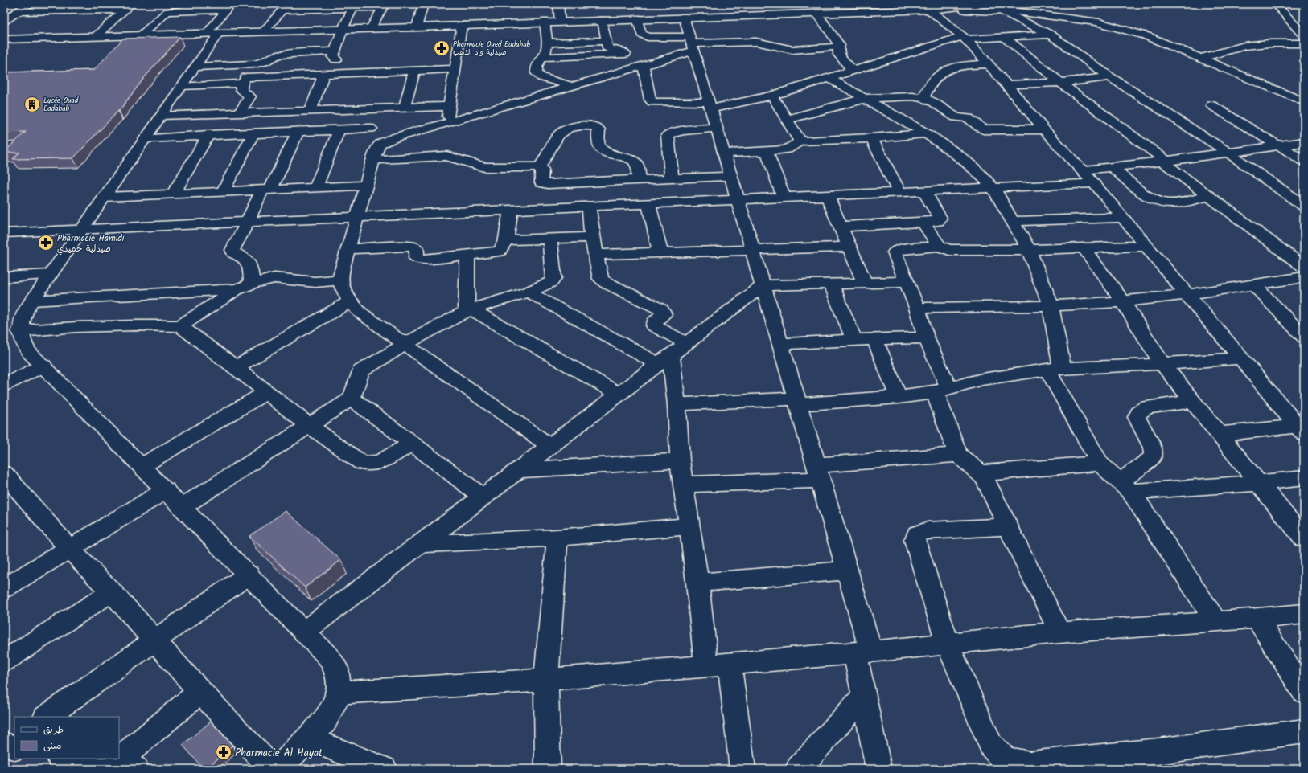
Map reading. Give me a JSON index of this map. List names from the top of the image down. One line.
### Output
{"places":{"pharmacy":["Pharmacie Oued Eddahab صيدلية واد الذهب","Pharmacie Hamidi صيدلية حميدي","Pharmacie Al Hayat"],"building":["Lycée Ouad Eddahab"]},"legend":["طريق","مبنى"]}
